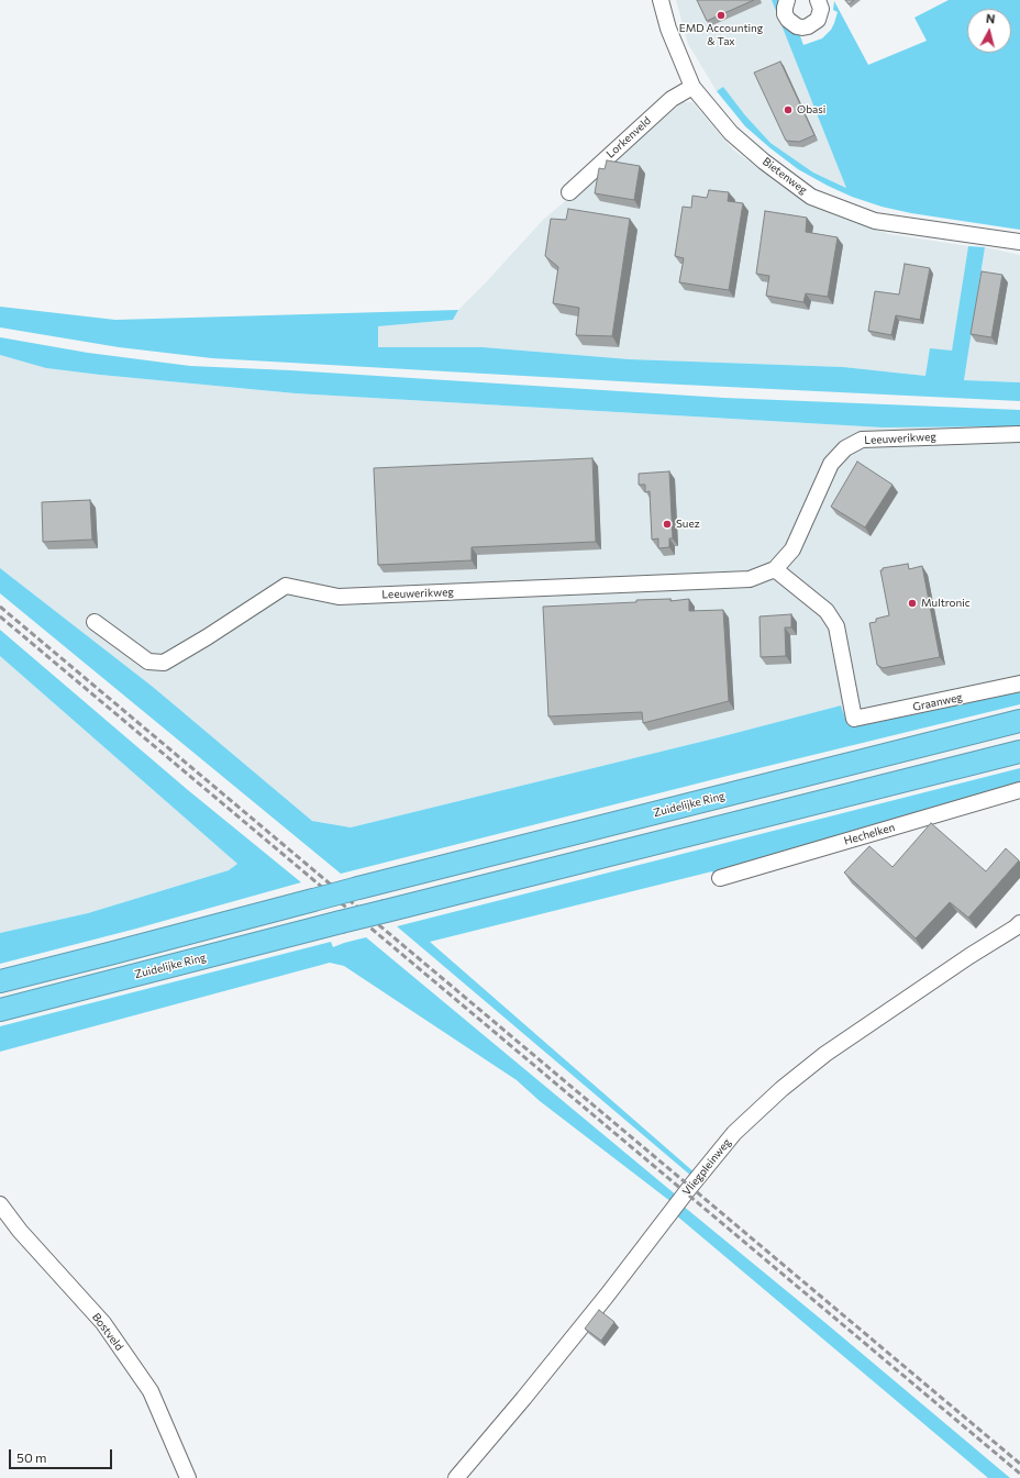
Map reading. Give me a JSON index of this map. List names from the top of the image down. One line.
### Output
{"streets":{"highway":["Zuidelijke Ring"],"street":["Lorkenveld","Bietenweg","Leeuwerikweg","Graanweg","Hechelken","Vliegpleinweg","Bostveld"]},"crossings":[["Lorkenveld","Bietenweg"],["Leeuwerikweg","Graanweg"]],"places":["EMD Accounting & Tax","Obasi","Suez","Multronic"],"scale_bar":"50 m","north":"top"}
